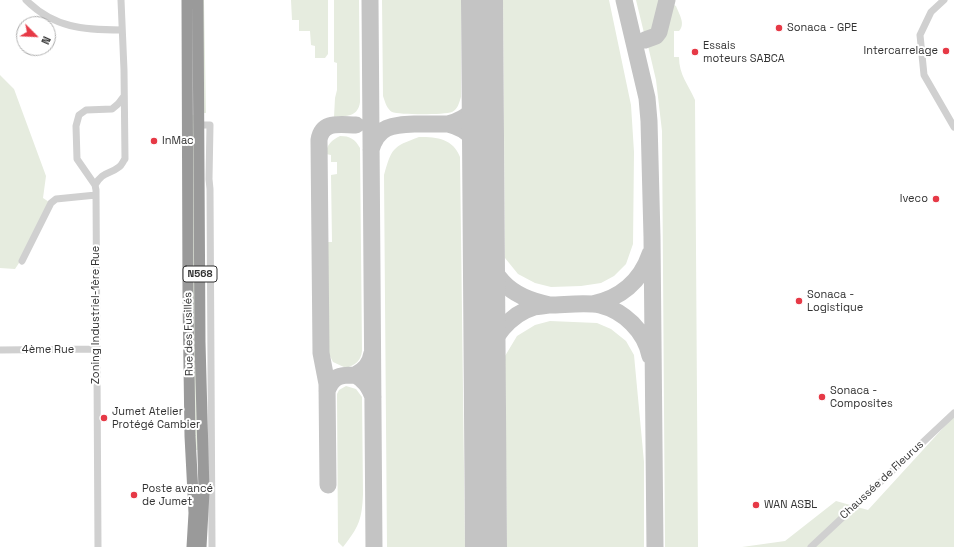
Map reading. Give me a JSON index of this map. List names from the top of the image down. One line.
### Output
{"streets":{"highway":["N568","Rue des Fusillés"],"street":["Zoning Industriel-1ère Rue","4ème Rue","Chaussée de Fleurus"]},"crossings":[["Zoning Industriel-1ère Rue","4ème Rue"]],"places":["Sonaca - GPE","Intercarrelage","Essais moteurs SABCA","InMac","Iveco","Sonaca - Logistique","Sonaca - Composites","Jumet Atelier Protégé Cambier","Poste avancé de Jumet","WAN ASBL"],"north":"bottom right"}
